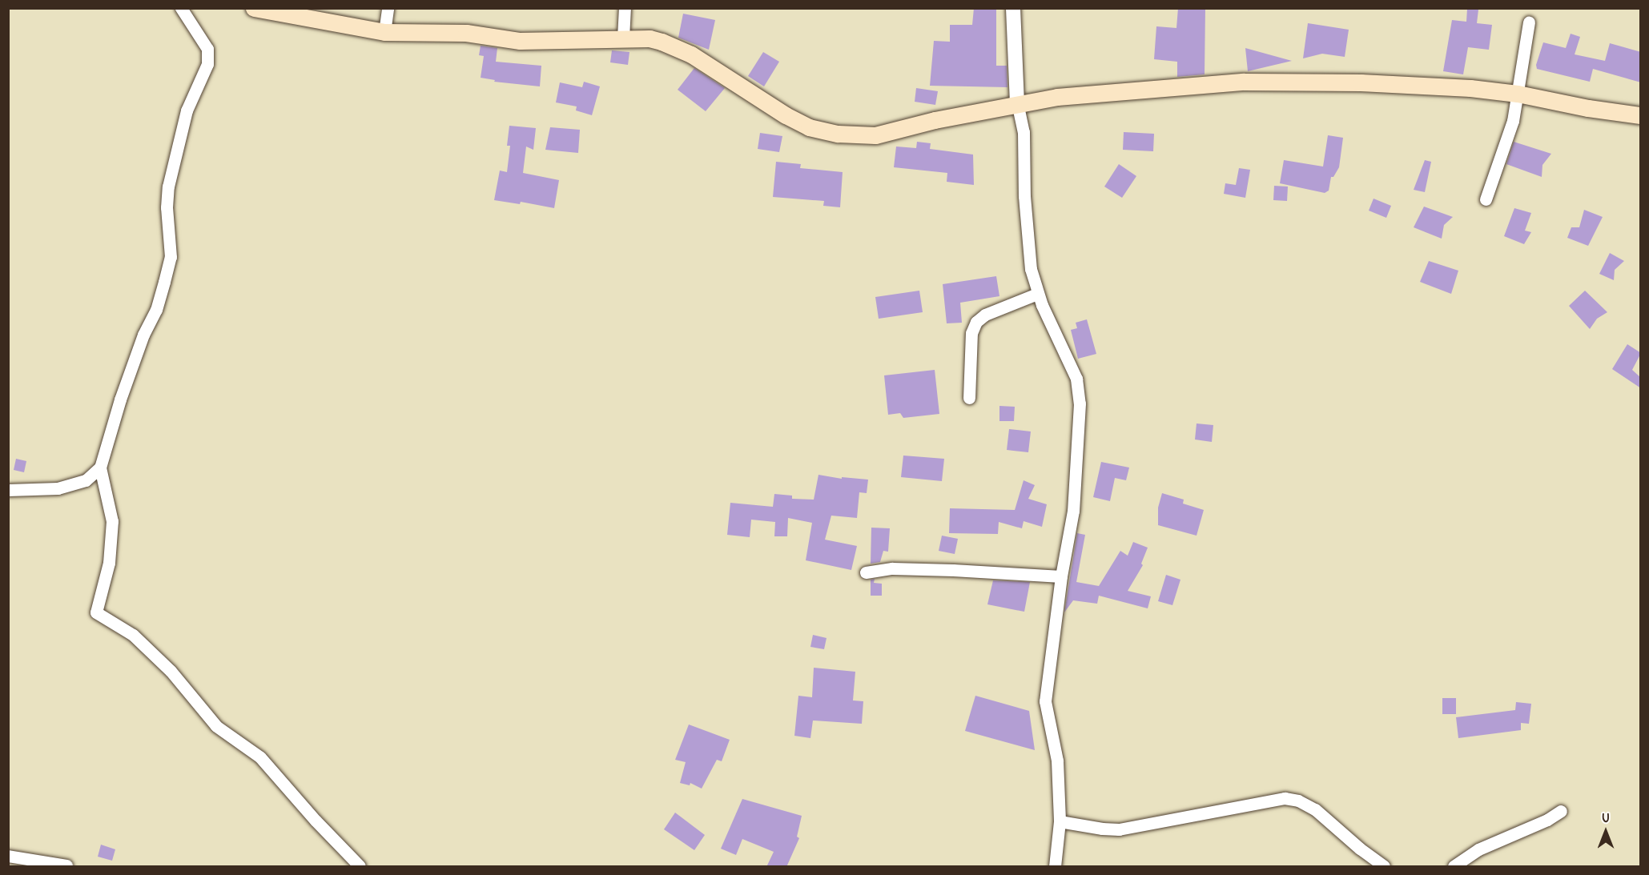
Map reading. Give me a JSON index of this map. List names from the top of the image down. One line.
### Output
{"north":"top"}
